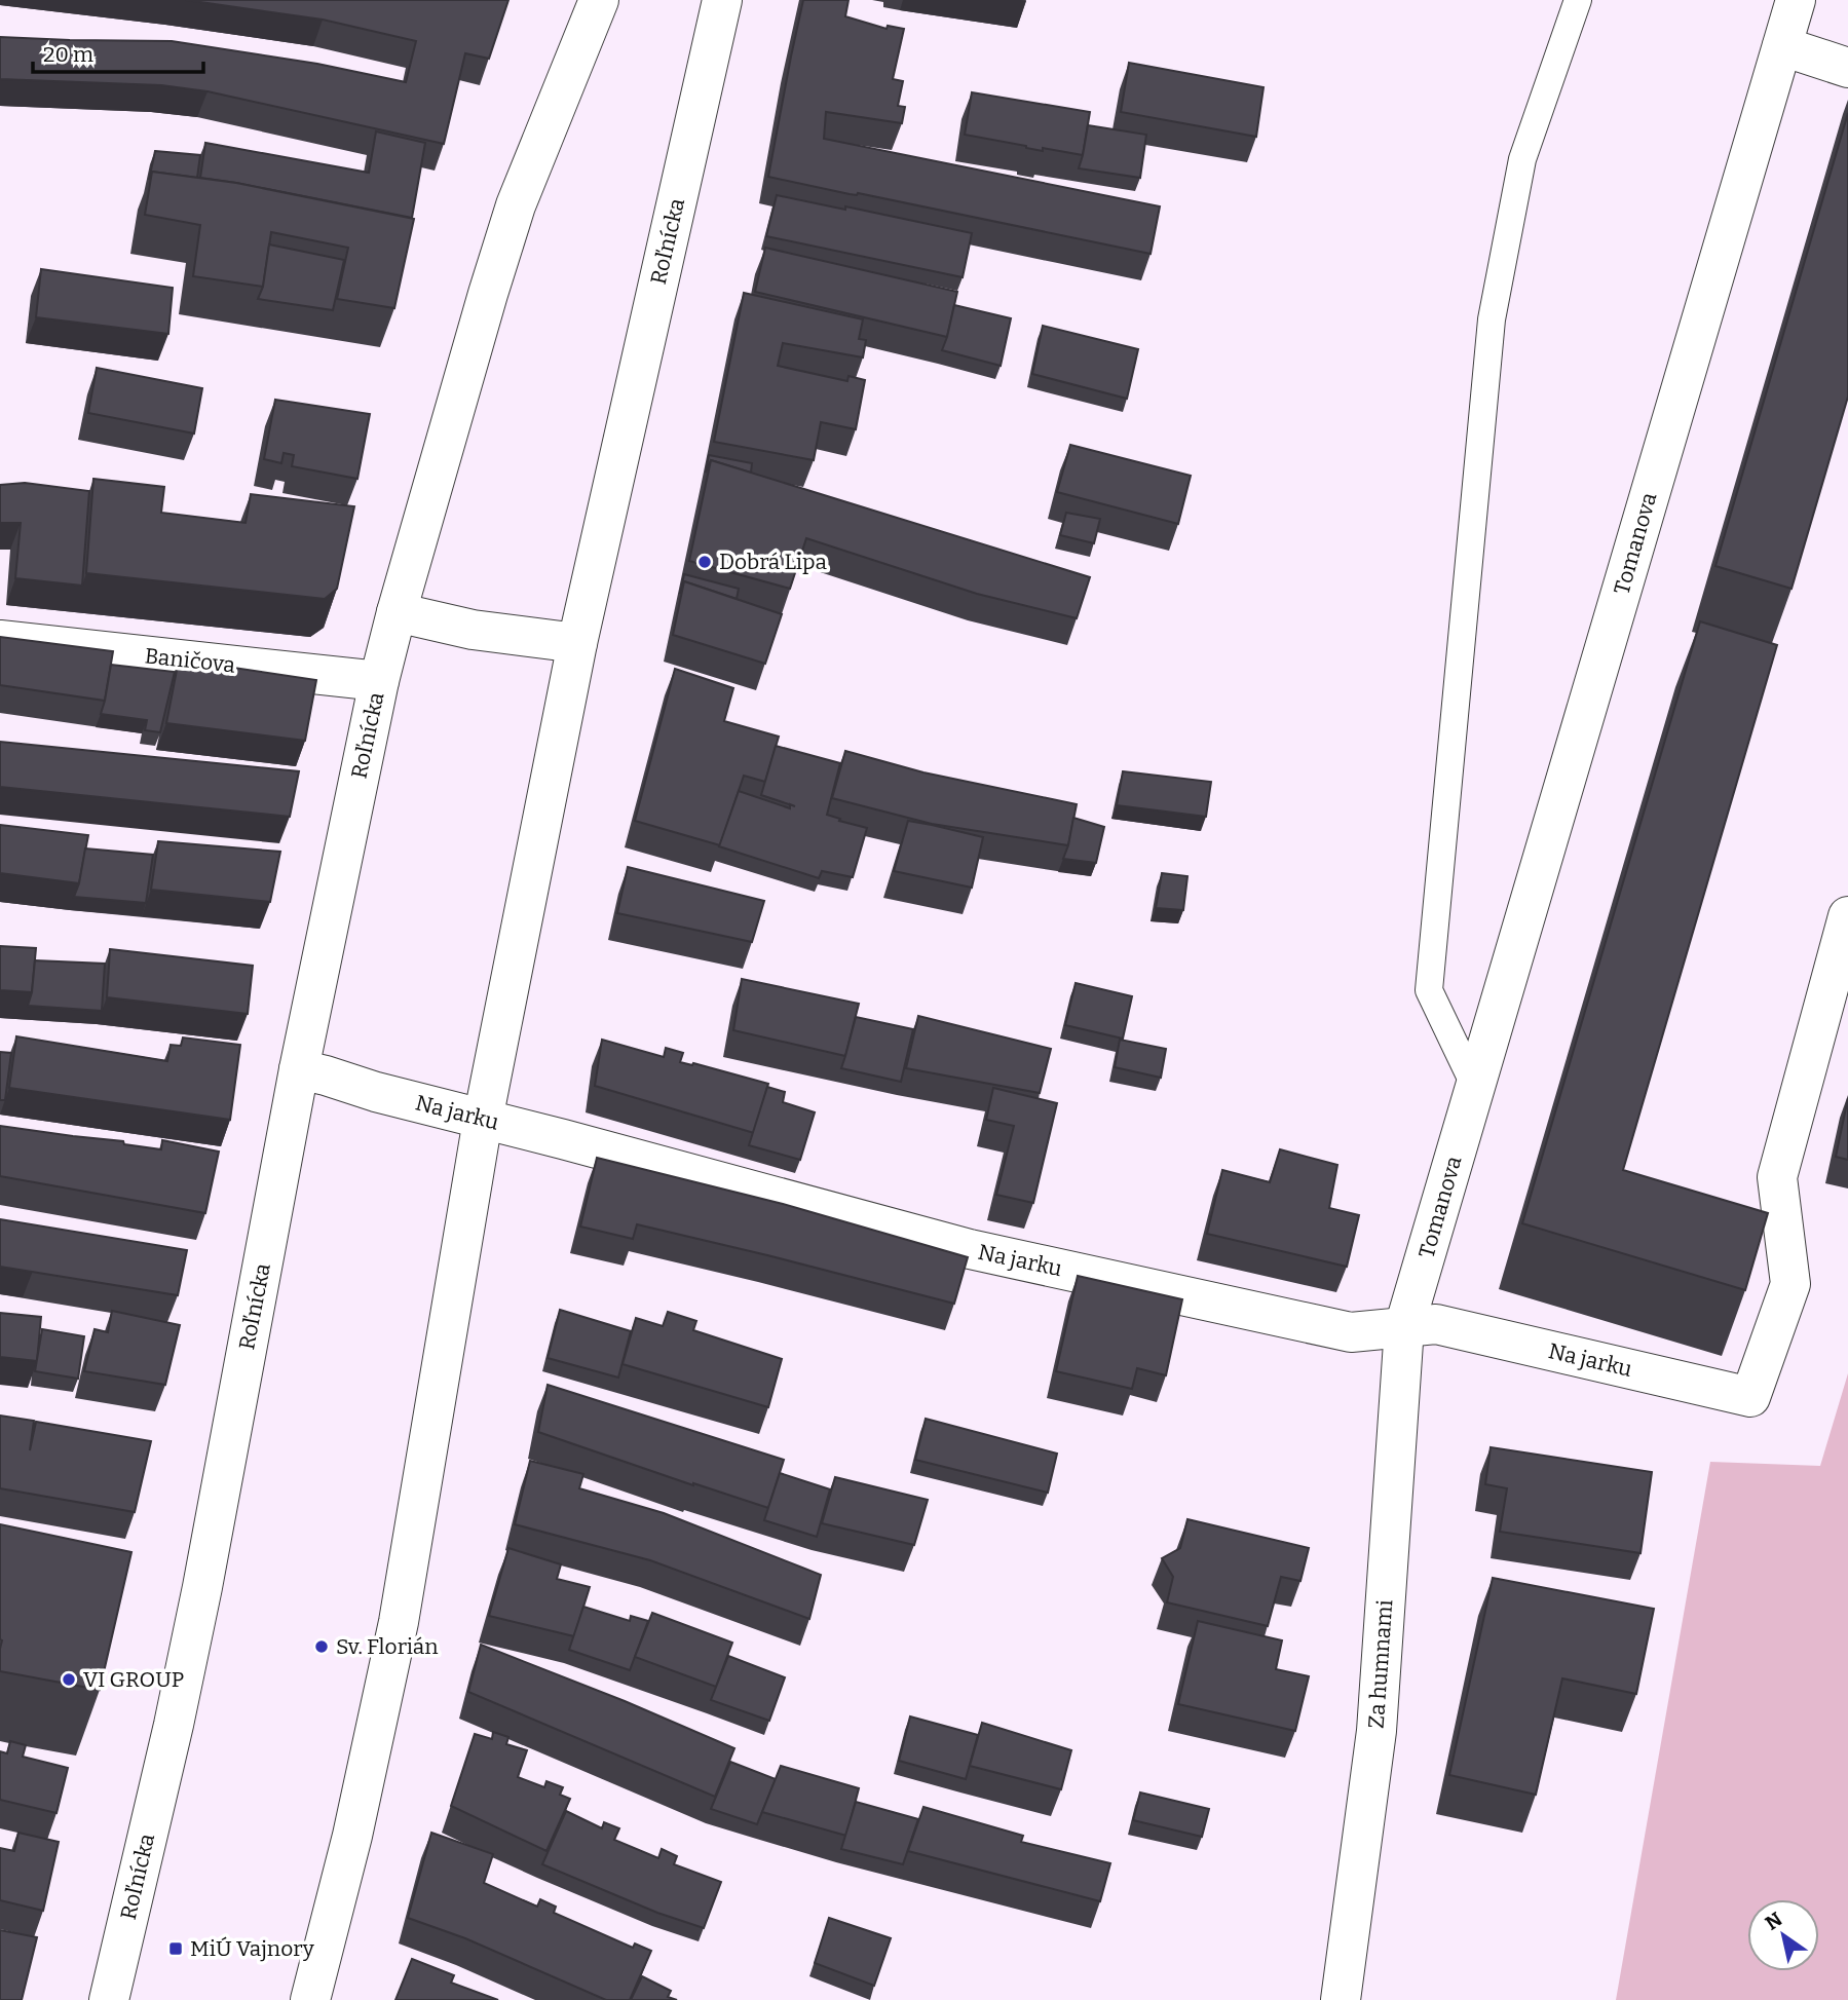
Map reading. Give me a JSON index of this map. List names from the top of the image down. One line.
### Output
{"streets":{"street":["Roľnícka","Tomanova","Baničova","Na jarku","Za humnami"]},"crossings":[["Roľnícka","Baničova"],["Roľnícka","Na jarku"],["Tomanova","Na jarku"],["Tomanova","Za humnami"],["Na jarku","Za humnami"]],"places":{"other":["Dobrá Lipa","Sv. Florián","VI GROUP"],"transit":["MiÚ Vajnory"]},"scale_bar":"20 m","north":"top left"}
